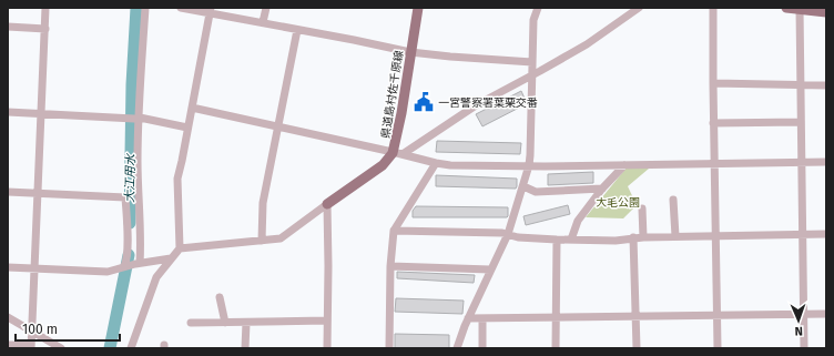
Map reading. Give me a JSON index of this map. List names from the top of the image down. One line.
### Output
{"streets":{"main road":["県道島村佐千原線"]},"water":["大江用水"],"parks":["大毛公園"],"places":{"public building":["一宮警察署葉栗交番"]},"scale_bar":"100 m","north":"bottom"}
